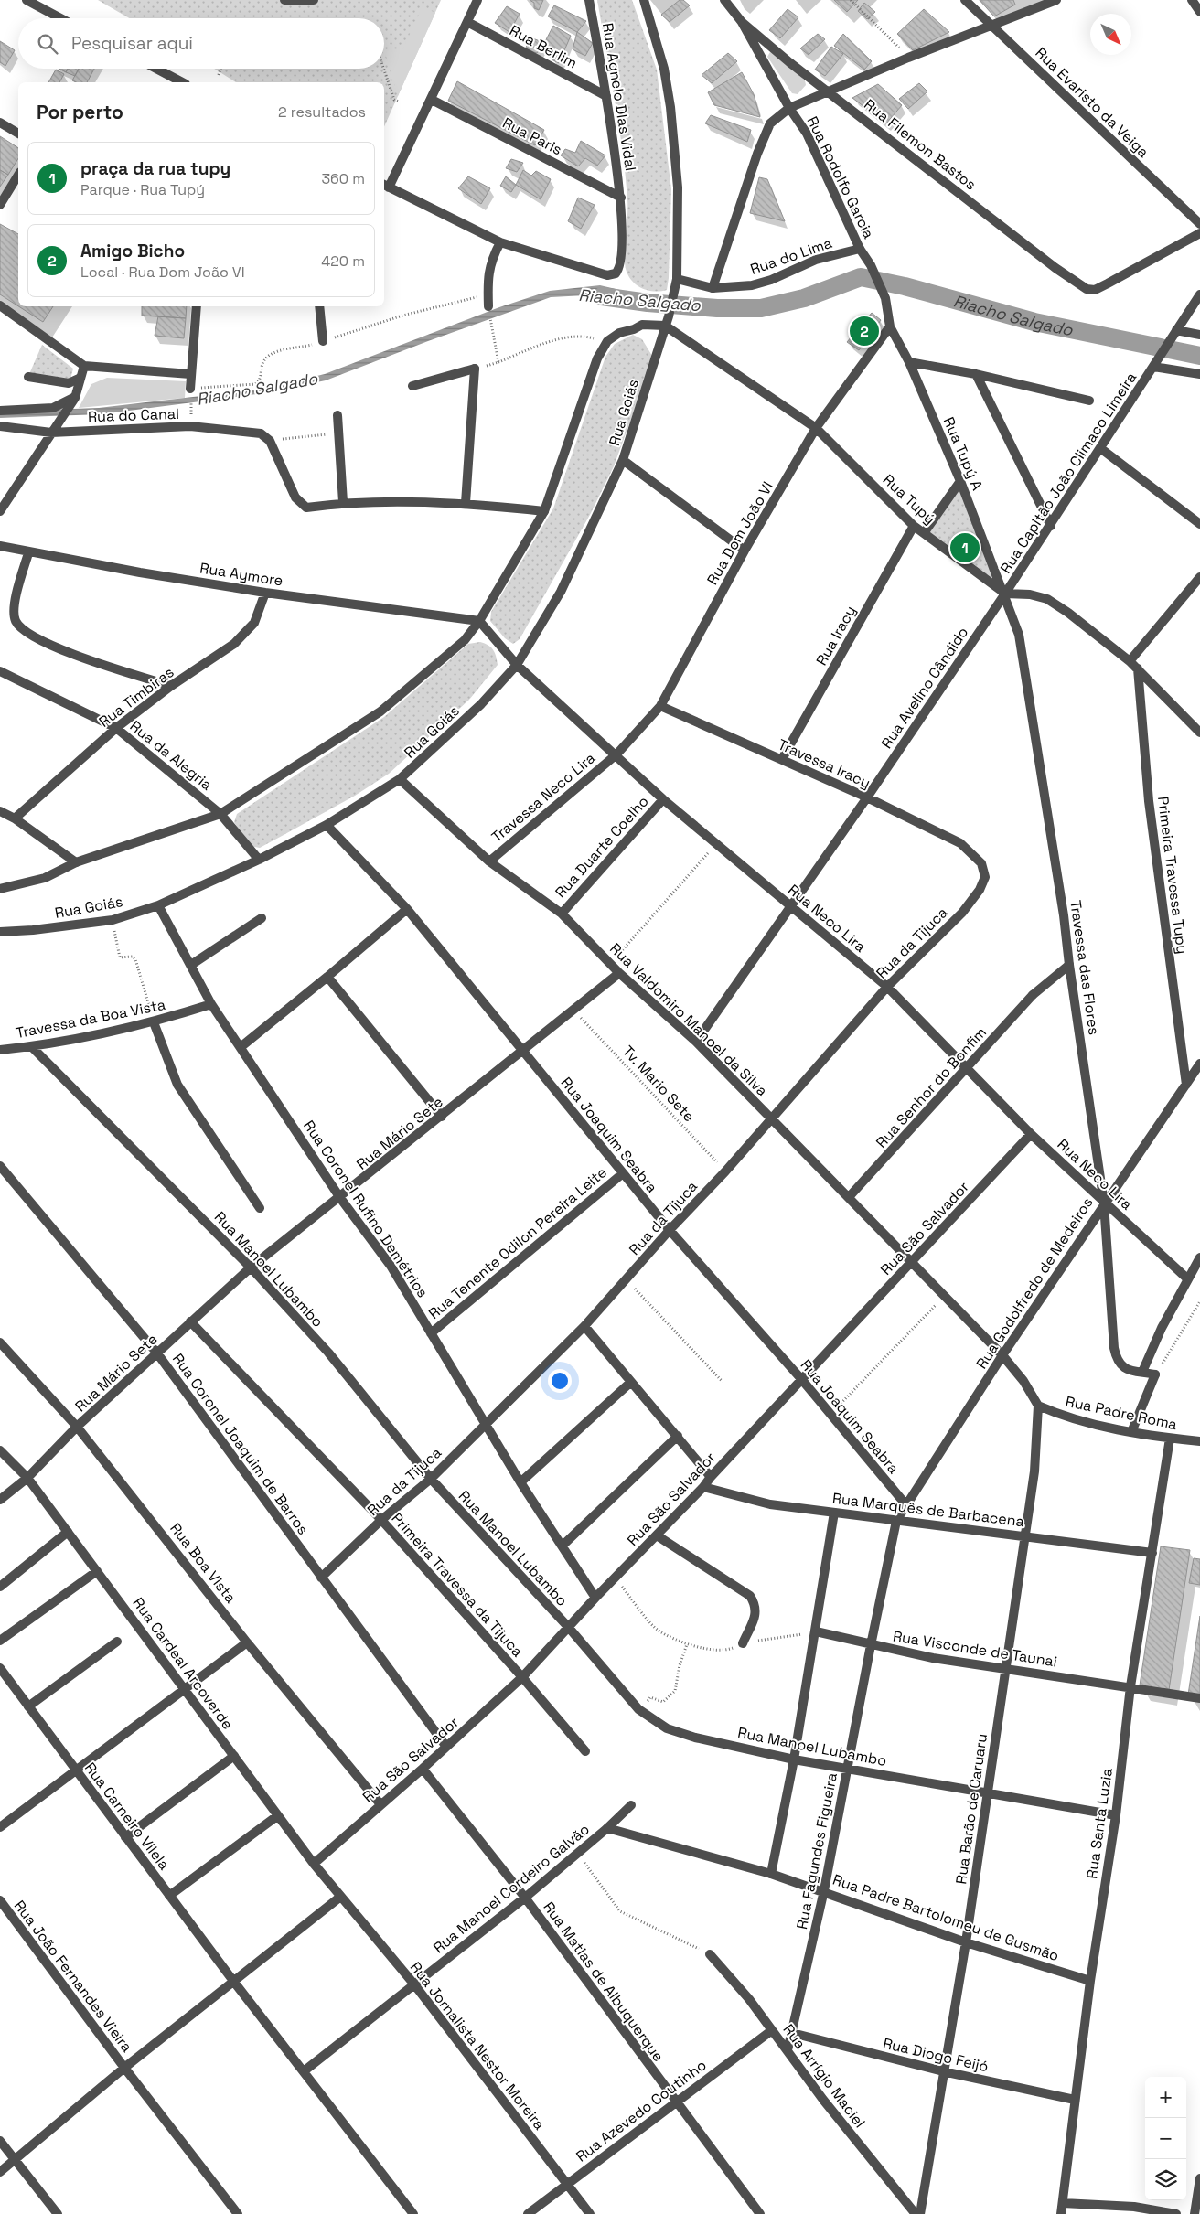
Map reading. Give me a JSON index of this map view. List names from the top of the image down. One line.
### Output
{"streets":{"street":["Rua Berlim","Rua Agnelo DIas Vidal","Rua Evaristo da Veiga","Rua Paris","Rua Filemon Bastos","Rua Rodolfo Garcia","Rua do Lima","Rua Goiás","Rua do Canal","Rua Tupý A","Rua Capitão João Climaco Limeira","Rua Tupý","Rua Dom João VI","Rua Aymore","Rua Iracy","Rua Avelino Cândido","Rua Timbiras","Rua da Alegria","Travessa Iracy","Travessa Neco Lira","Rua Duarte Coelho","Primeira Travessa Tupy","Rua Neco Lira","Rua da Tijuca","Travessa das Flores","Travessa da Boa Vista","Rua Valdomiro Manoel da Silva","Rua Senhor do Bonfim","Rua Mário Sete","Rua Joaquim Seabra","Rua Coronel Rufino Demétrios","Rua São Salvador","Rua Tenente Odilon Pereira Leite","Rua Manoel Lubambo","Rua Godolfredo de Medeiros","Rua Padre Roma","Rua Coronel Joaquim de Barros","Rua Marquês de Barbacena","Rua Boa Vista","Primeira Travessa da Tijuca","Rua Visconde de Taunai","Rua Cardeal Arcoverde","Rua Barão de Caruaru","Rua Carneiro Vilela","Rua Santa Luzia","Rua Fagundes Figueira","Rua Manoel Cordeiro Galvão","Rua Padre Bartolomeu de Gusmão","Rua João Fernandes Vieira","Rua Matias de Albuquerque","Rua Jornalista Nestor Moreira","Rua Diogo Feijó","Rua Arrígio Maciel","Rua Azevedo Coutinho"],"path":["Tv. Mario Sete"]},"crossings":[["Rua Berlim","Rua Agnelo DIas Vidal"],["Rua Agnelo DIas Vidal","Rua Paris"],["Rua Filemon Bastos","Rua Rodolfo Garcia"],["Rua Rodolfo Garcia","Rua do Lima"],["Rua Rodolfo Garcia","Rua Tupý A"],["Rua Rodolfo Garcia","Rua Dom João VI"],["Rua do Lima","Rua Goiás"],["Rua Goiás","Rua Tupý"],["Rua Goiás","Rua da Alegria"],["Rua Goiás","Rua Neco Lira"],["Rua Goiás","Rua Valdomiro Manoel da Silva"],["Rua Goiás","Rua Joaquim Seabra"],["Rua Goiás","Rua Coronel Rufino Demétrios"],["Rua Tupý A","Rua Capitão João Climaco Limeira"],["Rua Tupý A","Rua Tupý"],["Rua Tupý A","Rua Dom João VI"],["Rua Tupý A","Rua Avelino Cândido"],["Rua Tupý A","Travessa das Flores"],["Rua Capitão João Climaco Limeira","Rua Tupý"],["Rua Capitão João Climaco Limeira","Rua Avelino Cândido"],["Rua Capitão João Climaco Limeira","Travessa das Flores"],["Rua Tupý","Rua Dom João VI"],["Rua Tupý","Rua Iracy"],["Rua Tupý","Rua Avelino Cândido"],["Rua Tupý","Travessa das Flores"],["Rua Dom João VI","Travessa Iracy"],["Rua Dom João VI","Travessa Neco Lira"],["Rua Dom João VI","Rua Neco Lira"],["Rua Aymore","Rua Timbiras"],["Rua Aymore","Rua Neco Lira"],["Rua Iracy","Travessa Iracy"],["Rua Avelino Cândido","Travessa Iracy"],["Rua Avelino Cândido","Rua Neco Lira"],["Rua Avelino Cândido","Travessa das Flores"],["Rua Avelino Cândido","Rua Valdomiro Manoel da Silva"],["Rua Timbiras","Rua da Alegria"],["Travessa Iracy","Rua da Tijuca"],["Travessa Neco Lira","Rua Neco Lira"],["Travessa Neco Lira","Rua Valdomiro Manoel da Silva"],["Rua Duarte Coelho","Rua Neco Lira"],["Rua Duarte Coelho","Rua Valdomiro Manoel da Silva"],["Primeira Travessa Tupy","Rua Godolfredo de Medeiros"],["Rua Neco Lira","Rua da Tijuca"],["Rua Neco Lira","Travessa das Flores"],["Rua Neco Lira","Rua Senhor do Bonfim"],["Rua Neco Lira","Rua São Salvador"],["Rua Neco Lira","Rua Godolfredo de Medeiros"],["Rua da Tijuca","Rua Valdomiro Manoel da Silva"],["Rua da Tijuca","Tv. Mario Sete"],["Rua da Tijuca","Rua Joaquim Seabra"],["Rua da Tijuca","Rua Coronel Rufino Demétrios"],["Rua da Tijuca","Rua Manoel Lubambo"],["Rua da Tijuca","Rua Coronel Joaquim de Barros"],["Rua da Tijuca","Primeira Travessa da Tijuca"],["Travessa das Flores","Rua Senhor do Bonfim"],["Travessa das Flores","Rua Godolfredo de Medeiros"],["Travessa da Boa Vista","Rua Coronel Rufino Demétrios"],["Travessa da Boa Vista","Rua Manoel Lubambo"],["Rua Valdomiro Manoel da Silva","Rua Senhor do Bonfim"],["Rua Valdomiro Manoel da Silva","Rua Mário Sete"],["Rua Valdomiro Manoel da Silva","Rua São Salvador"],["Rua Valdomiro Manoel da Silva","Rua Godolfredo de Medeiros"],["Rua Valdomiro Manoel da Silva","Rua Padre Roma"],["Rua Valdomiro Manoel da Silva","Rua Barão de Caruaru"],["Tv. Mario Sete","Rua Mário Sete"],["Rua Mário Sete","Rua Joaquim Seabra"],["Rua Mário Sete","Rua Coronel Rufino Demétrios"],["Rua Mário Sete","Rua Manoel Lubambo"],["Rua Mário Sete","Rua Coronel Joaquim de Barros"],["Rua Mário Sete","Rua Boa Vista"],["Rua Mário Sete","Primeira Travessa da Tijuca"],["Rua Mário Sete","Rua Cardeal Arcoverde"],["Rua Joaquim Seabra","Rua São Salvador"],["Rua Joaquim Seabra","Rua Tenente Odilon Pereira Leite"],["Rua Joaquim Seabra","Rua Godolfredo de Medeiros"],["Rua Coronel Rufino Demétrios","Rua São Salvador"],["Rua Coronel Rufino Demétrios","Rua Tenente Odilon Pereira Leite"],["Rua São Salvador","Rua Manoel Lubambo"],["Rua São Salvador","Rua Coronel Joaquim de Barros"],["Rua São Salvador","Rua Marquês de Barbacena"],["Rua São Salvador","Rua Boa Vista"],["Rua São Salvador","Primeira Travessa da Tijuca"],["Rua São Salvador","Rua Cardeal Arcoverde"],["Rua São Salvador","Rua Matias de Albuquerque"],["Rua Manoel Lubambo","Rua Barão de Caruaru"],["Rua Manoel Lubambo","Rua Santa Luzia"],["Rua Manoel Lubambo","Rua Fagundes Figueira"],["Rua Godolfredo de Medeiros","Rua Marquês de Barbacena"],["Rua Godolfredo de Medeiros","Rua Fagundes Figueira"],["Rua Padre Roma","Rua Barão de Caruaru"],["Rua Padre Roma","Rua Santa Luzia"],["Rua Marquês de Barbacena","Rua Barão de Caruaru"],["Rua Marquês de Barbacena","Rua Santa Luzia"],["Rua Marquês de Barbacena","Rua Fagundes Figueira"],["Rua Visconde de Taunai","Rua Barão de Caruaru"],["Rua Visconde de Taunai","Rua Santa Luzia"],["Rua Visconde de Taunai","Rua Fagundes Figueira"],["Rua Cardeal Arcoverde","Rua Jornalista Nestor Moreira"],["Rua Barão de Caruaru","Rua Padre Bartolomeu de Gusmão"],["Rua Barão de Caruaru","Rua Diogo Feijó"],["Rua Carneiro Vilela","Rua Manoel Cordeiro Galvão"],["Rua Santa Luzia","Rua Padre Bartolomeu de Gusmão"],["Rua Santa Luzia","Rua Diogo Feijó"],["Rua Fagundes Figueira","Rua Padre Bartolomeu de Gusmão"],["Rua Fagundes Figueira","Rua Diogo Feijó"],["Rua Fagundes Figueira","Rua Arrígio Maciel"],["Rua Manoel Cordeiro Galvão","Rua Padre Bartolomeu de Gusmão"],["Rua Manoel Cordeiro Galvão","Rua Matias de Albuquerque"],["Rua Manoel Cordeiro Galvão","Rua Jornalista Nestor Moreira"],["Rua Matias de Albuquerque","Rua Azevedo Coutinho"],["Rua Jornalista Nestor Moreira","Rua Azevedo Coutinho"],["Rua Arrígio Maciel","Rua Azevedo Coutinho"]],"water":["Riacho Salgado"],"north":"bottom right","page":{"search":"Pesquisar aqui","heading":["Por perto","2 resultados"],"list":[{"mark":"1","name":"praça da rua tupy","note":"Parque · Rua Tupý","value":"360 m"},{"mark":"2","name":"Amigo Bicho","note":"Local · Rua Dom João VI","value":"420 m"}],"pins":["2","1"],"map_buttons":["+","−"]}}
